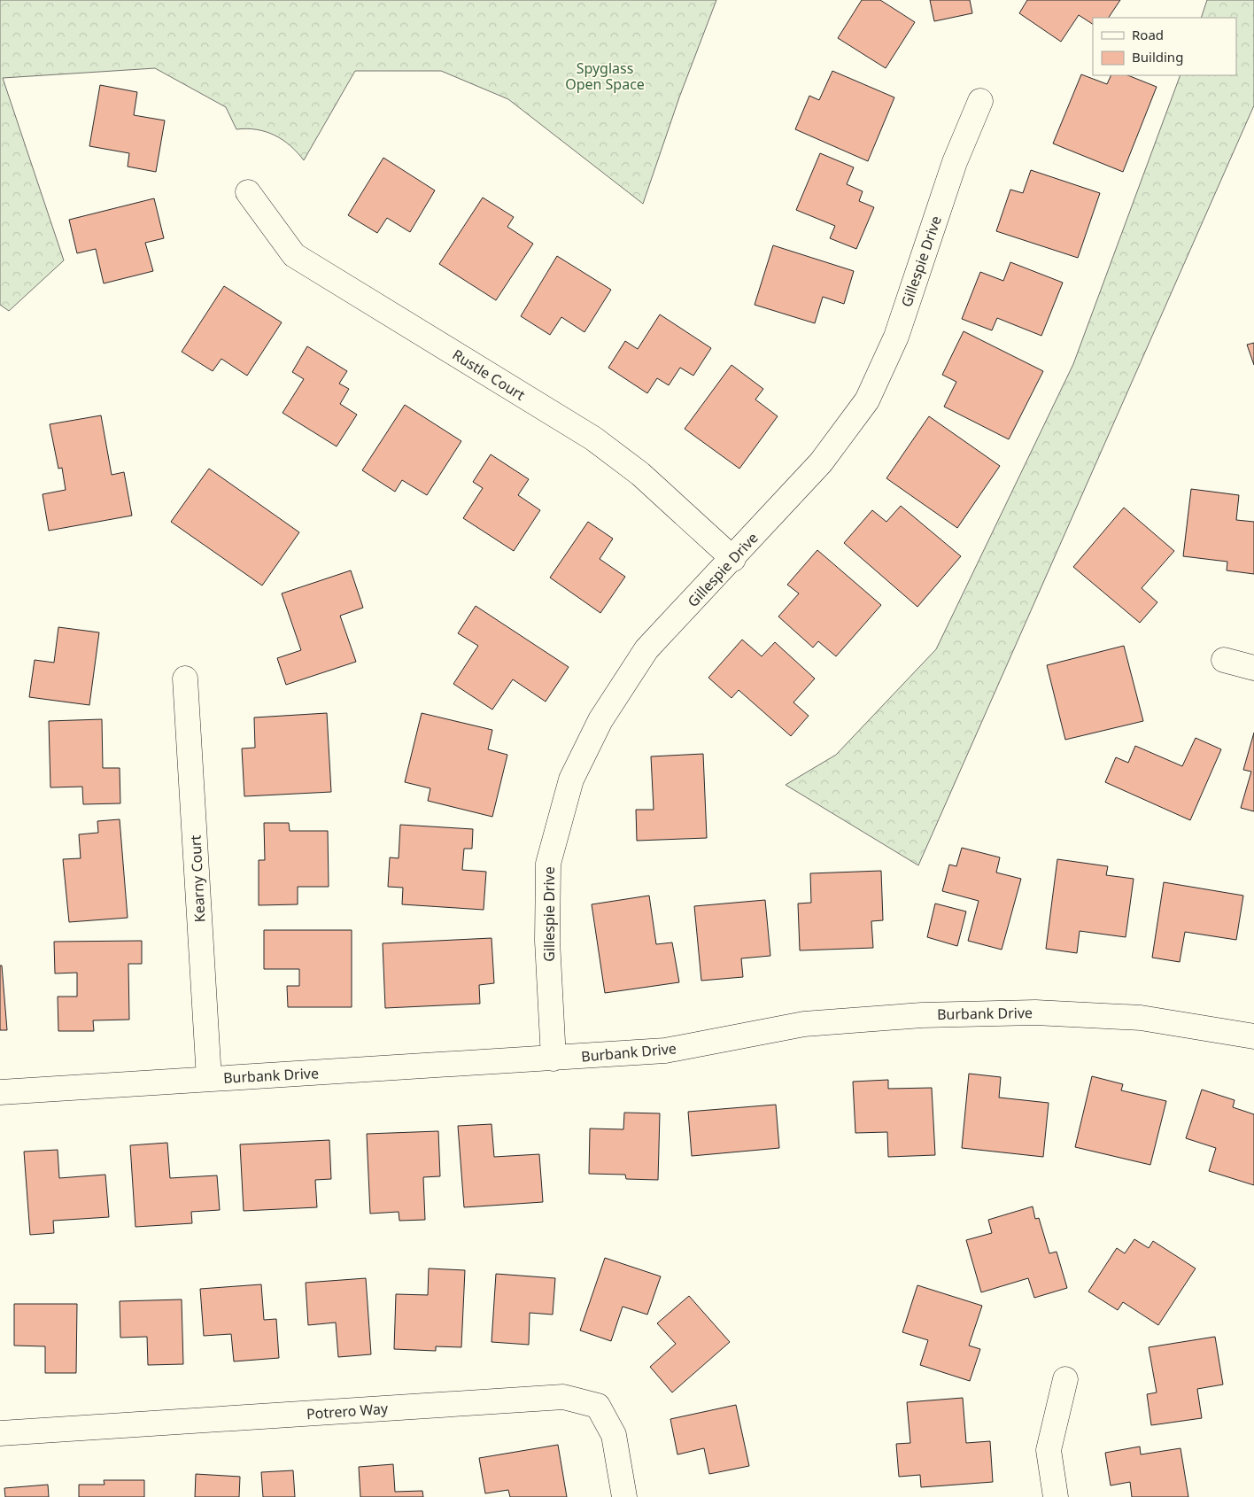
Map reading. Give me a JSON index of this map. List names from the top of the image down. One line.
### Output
{"streets":{"street":["Gillespie Drive","Rustle Court","Kearny Court","Burbank Drive","Potrero Way"]},"crossings":[["Gillespie Drive","Rustle Court"],["Gillespie Drive","Burbank Drive"],["Kearny Court","Burbank Drive"]],"parks":["Spyglass Open Space"],"legend":["Road","Building"]}
